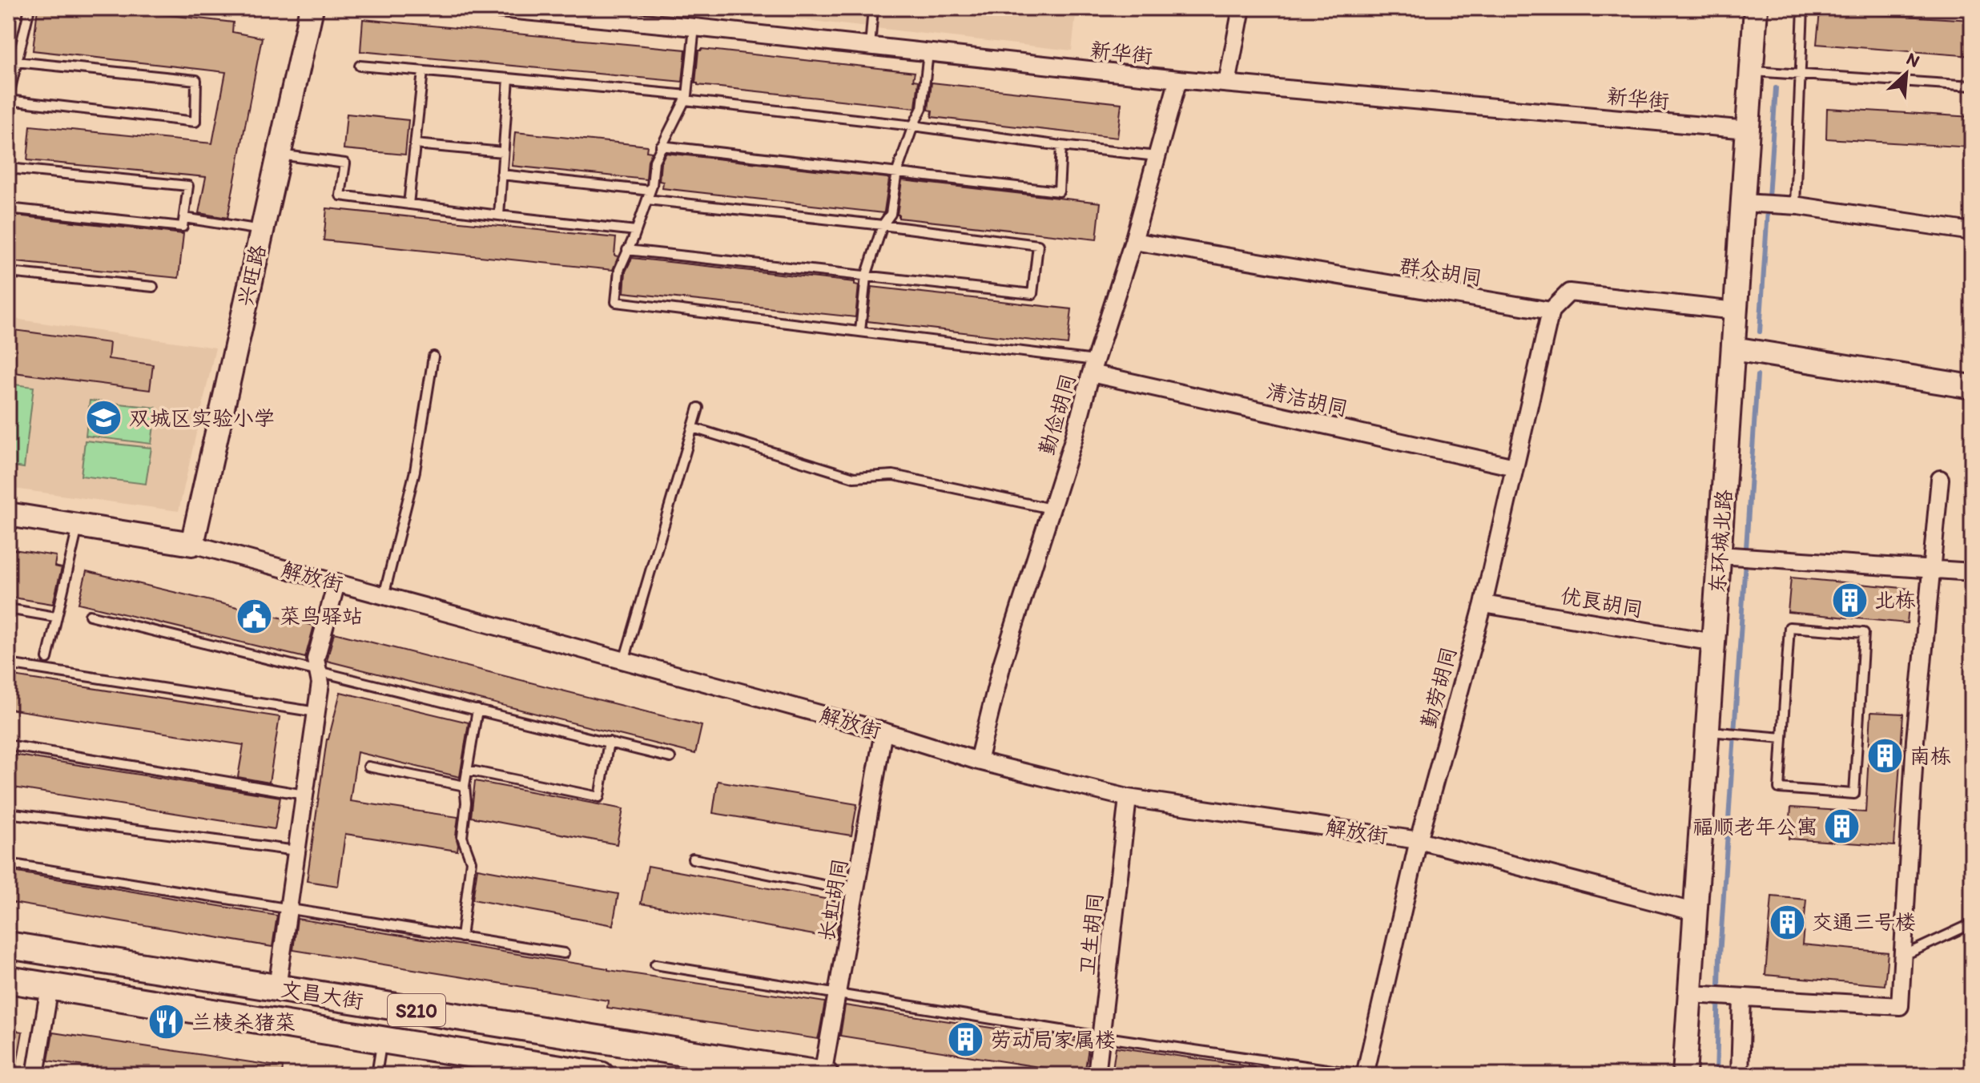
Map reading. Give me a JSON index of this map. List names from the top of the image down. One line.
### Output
{"streets":{"main road":["兴旺路","东环城北路","解放街","文昌大街","S210"],"street":["新华街","群众胡同","清洁胡同","勤俭胡同","优良胡同","勤劳胡同","长虹胡同","卫生胡同"]},"crossings":[["新华街","勤俭胡同"],["新华街","东环城北路"],["群众胡同","勤俭胡同"],["群众胡同","勤劳胡同"],["兴旺路","解放街"],["清洁胡同","勤俭胡同"],["清洁胡同","勤劳胡同"],["勤俭胡同","解放街"],["东环城北路","解放街"],["东环城北路","优良胡同"],["解放街","勤劳胡同"],["解放街","长虹胡同"],["解放街","卫生胡同"],["优良胡同","勤劳胡同"],["长虹胡同","文昌大街"]],"places":{"school or university":["双城区实验小学"],"building":["北栋","南栋","福顺老年公寓","交通三号楼","劳动局家属楼"],"public building":["菜鸟驿站"],"restaurant":["兰棱杀猪菜"]},"north":"top right"}
